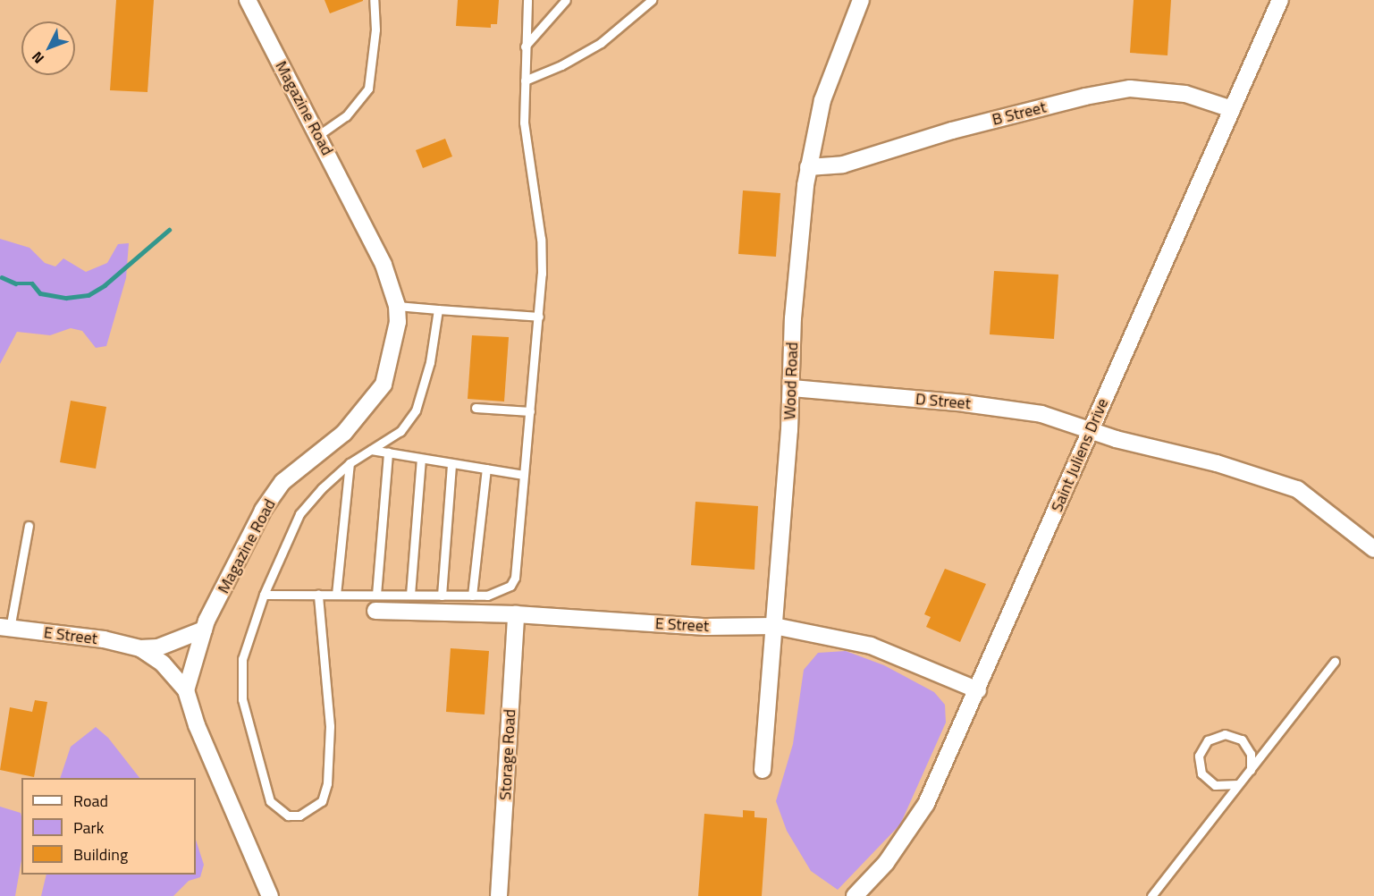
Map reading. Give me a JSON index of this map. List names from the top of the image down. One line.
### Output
{"streets":{"street":["Magazine Road","B Street","Wood Road","D Street","Saint Juliens Drive","E Street","Storage Road"]},"crossings":[["Magazine Road","E Street"],["B Street","Wood Road"],["B Street","Saint Juliens Drive"],["Wood Road","D Street"],["Wood Road","E Street"],["D Street","Saint Juliens Drive"],["Saint Juliens Drive","E Street"],["E Street","Storage Road"]],"legend":["Road","Park","Building"],"north":"bottom left"}
